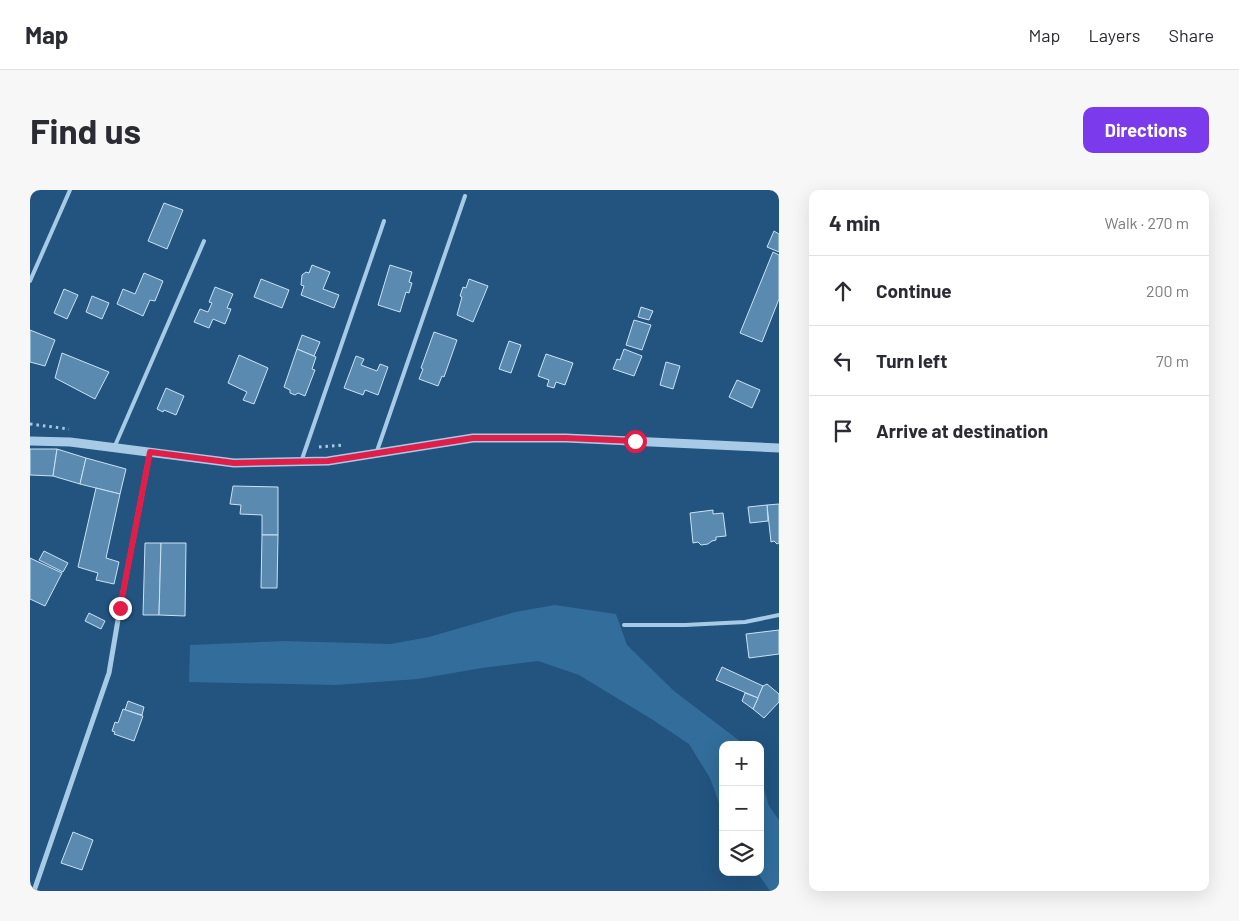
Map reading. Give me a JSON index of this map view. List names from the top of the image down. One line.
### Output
{"page":{"header":"Map","nav":["Map","Layers","Share"],"buttons":"Directions","title":"Find us","heading":["4 min","Walk · 270 m"],"list":[["Continue","200 m"],["Turn left","70 m"],"Arrive at destination"],"map_buttons":["+","−"]}}
